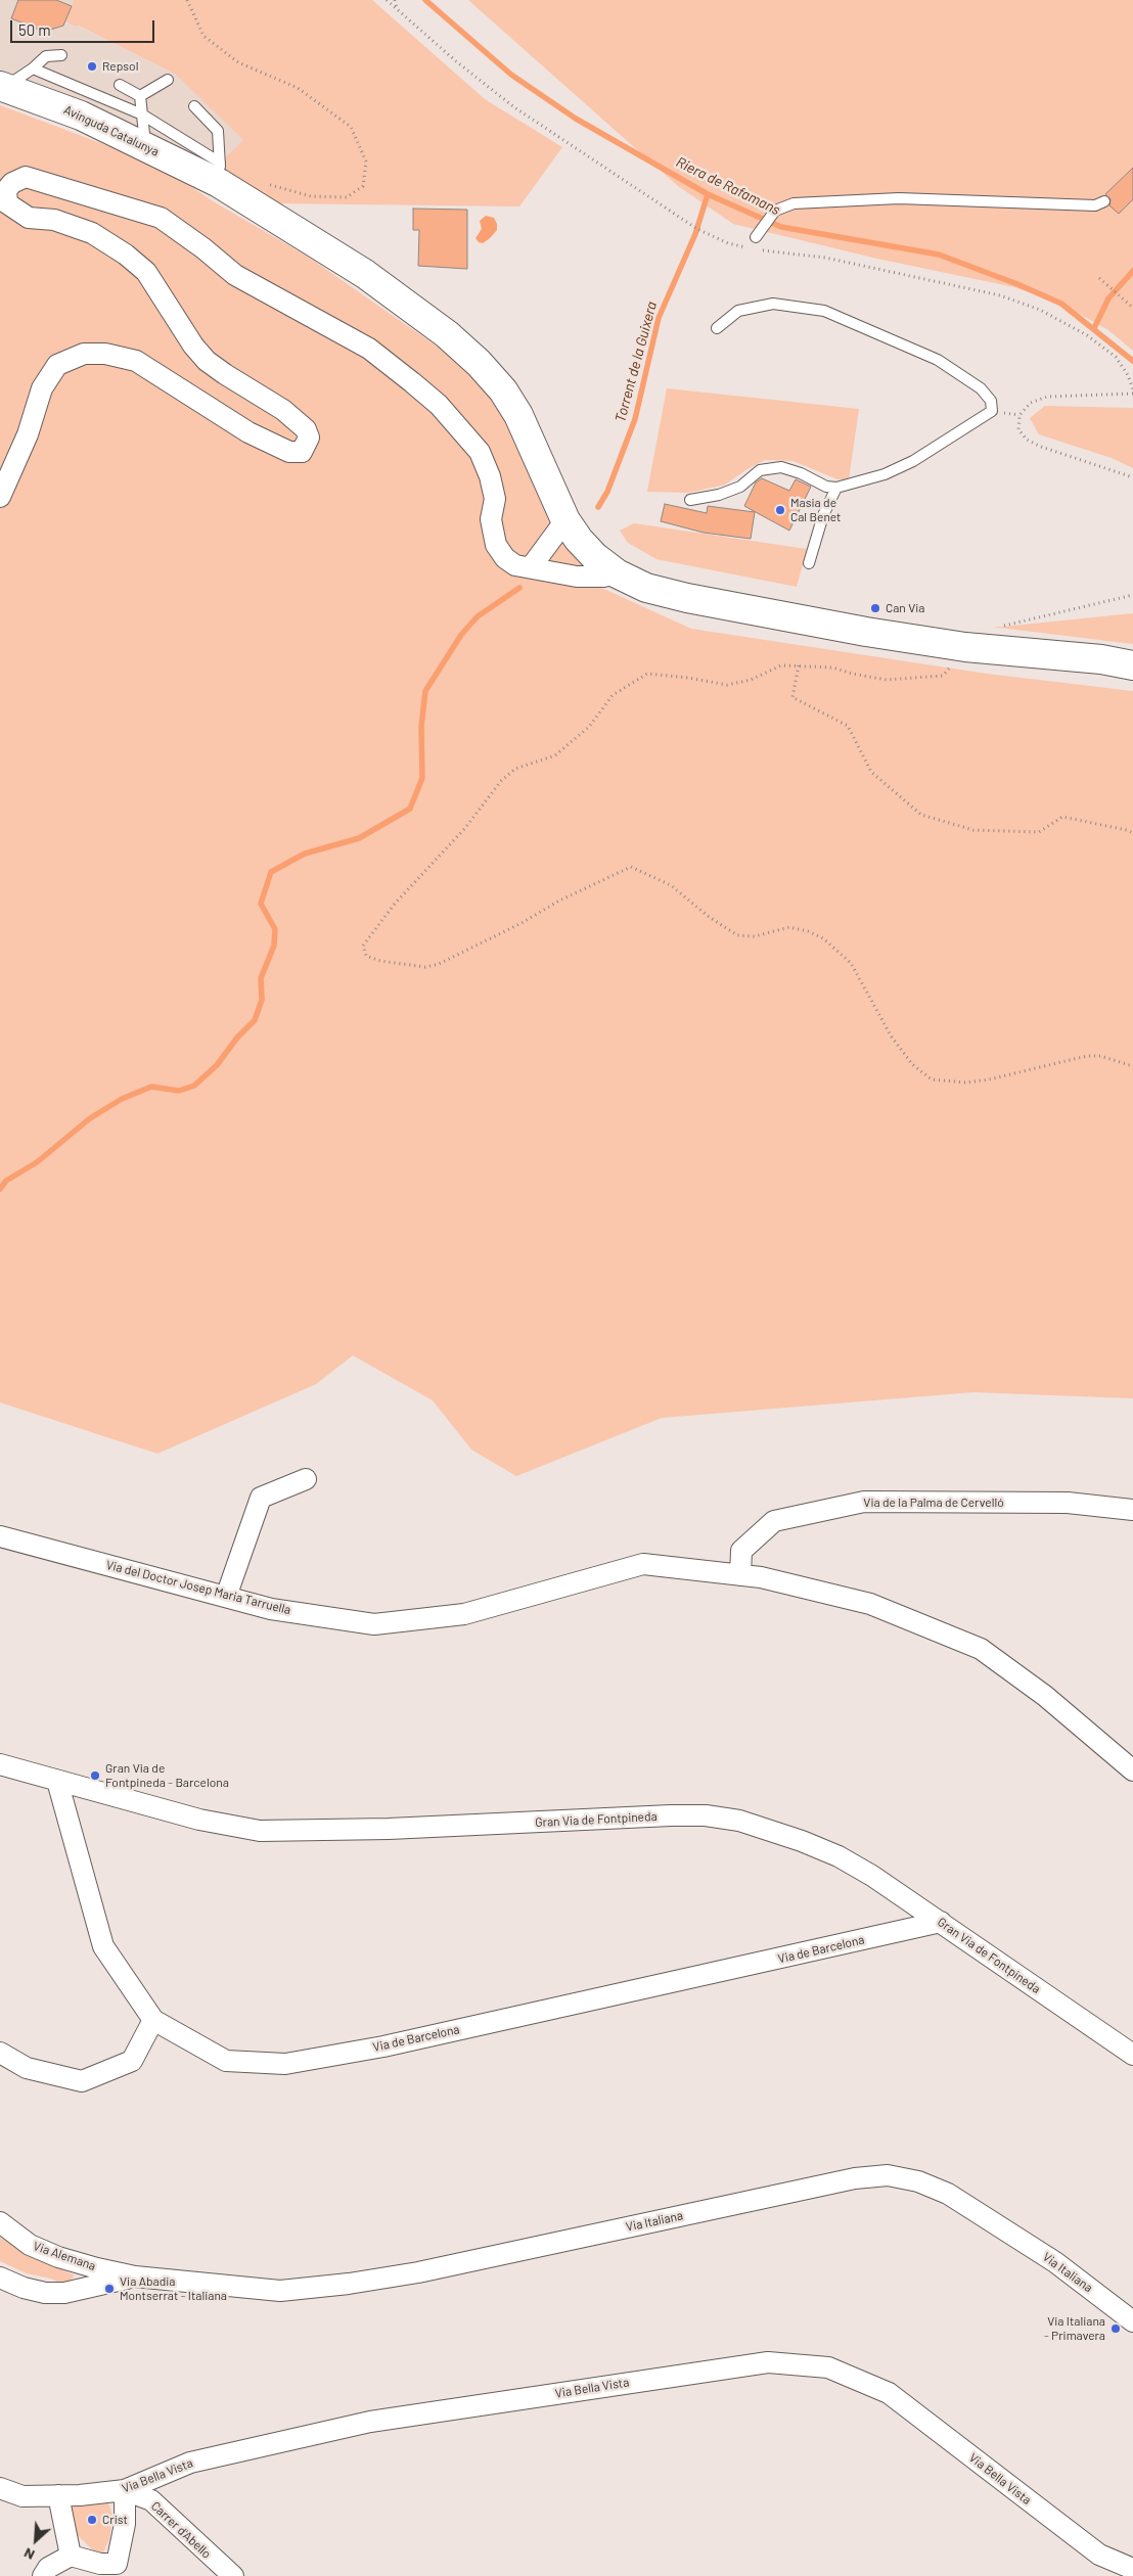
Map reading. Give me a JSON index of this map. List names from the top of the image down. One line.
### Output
{"streets":{"main road":["Avinguda Catalunya"],"street":["Via de la Palma de Cervelló","Via del Doctor Josep Maria Tarruella","Gran Via de Fontpineda","Via de Barcelona","Via Italiana","Via Alemana","Via Bella Vista","Carrer d'Abello"]},"crossings":[["Via de la Palma de Cervelló","Via del Doctor Josep Maria Tarruella"],["Gran Via de Fontpineda","Via de Barcelona"],["Via Italiana","Via Alemana"],["Via Bella Vista","Carrer d'Abello"]],"water":["Riera de Rafamans","Torrent de la Guixera"],"places":["Repsol","Masia de Cal Benet","Can Via","Gran Via de Fontpineda - Barcelona","Via Abadia Montserrat - Italiana","Via Italiana - Primavera","Crist"],"scale_bar":"50 m","north":"bottom left"}
